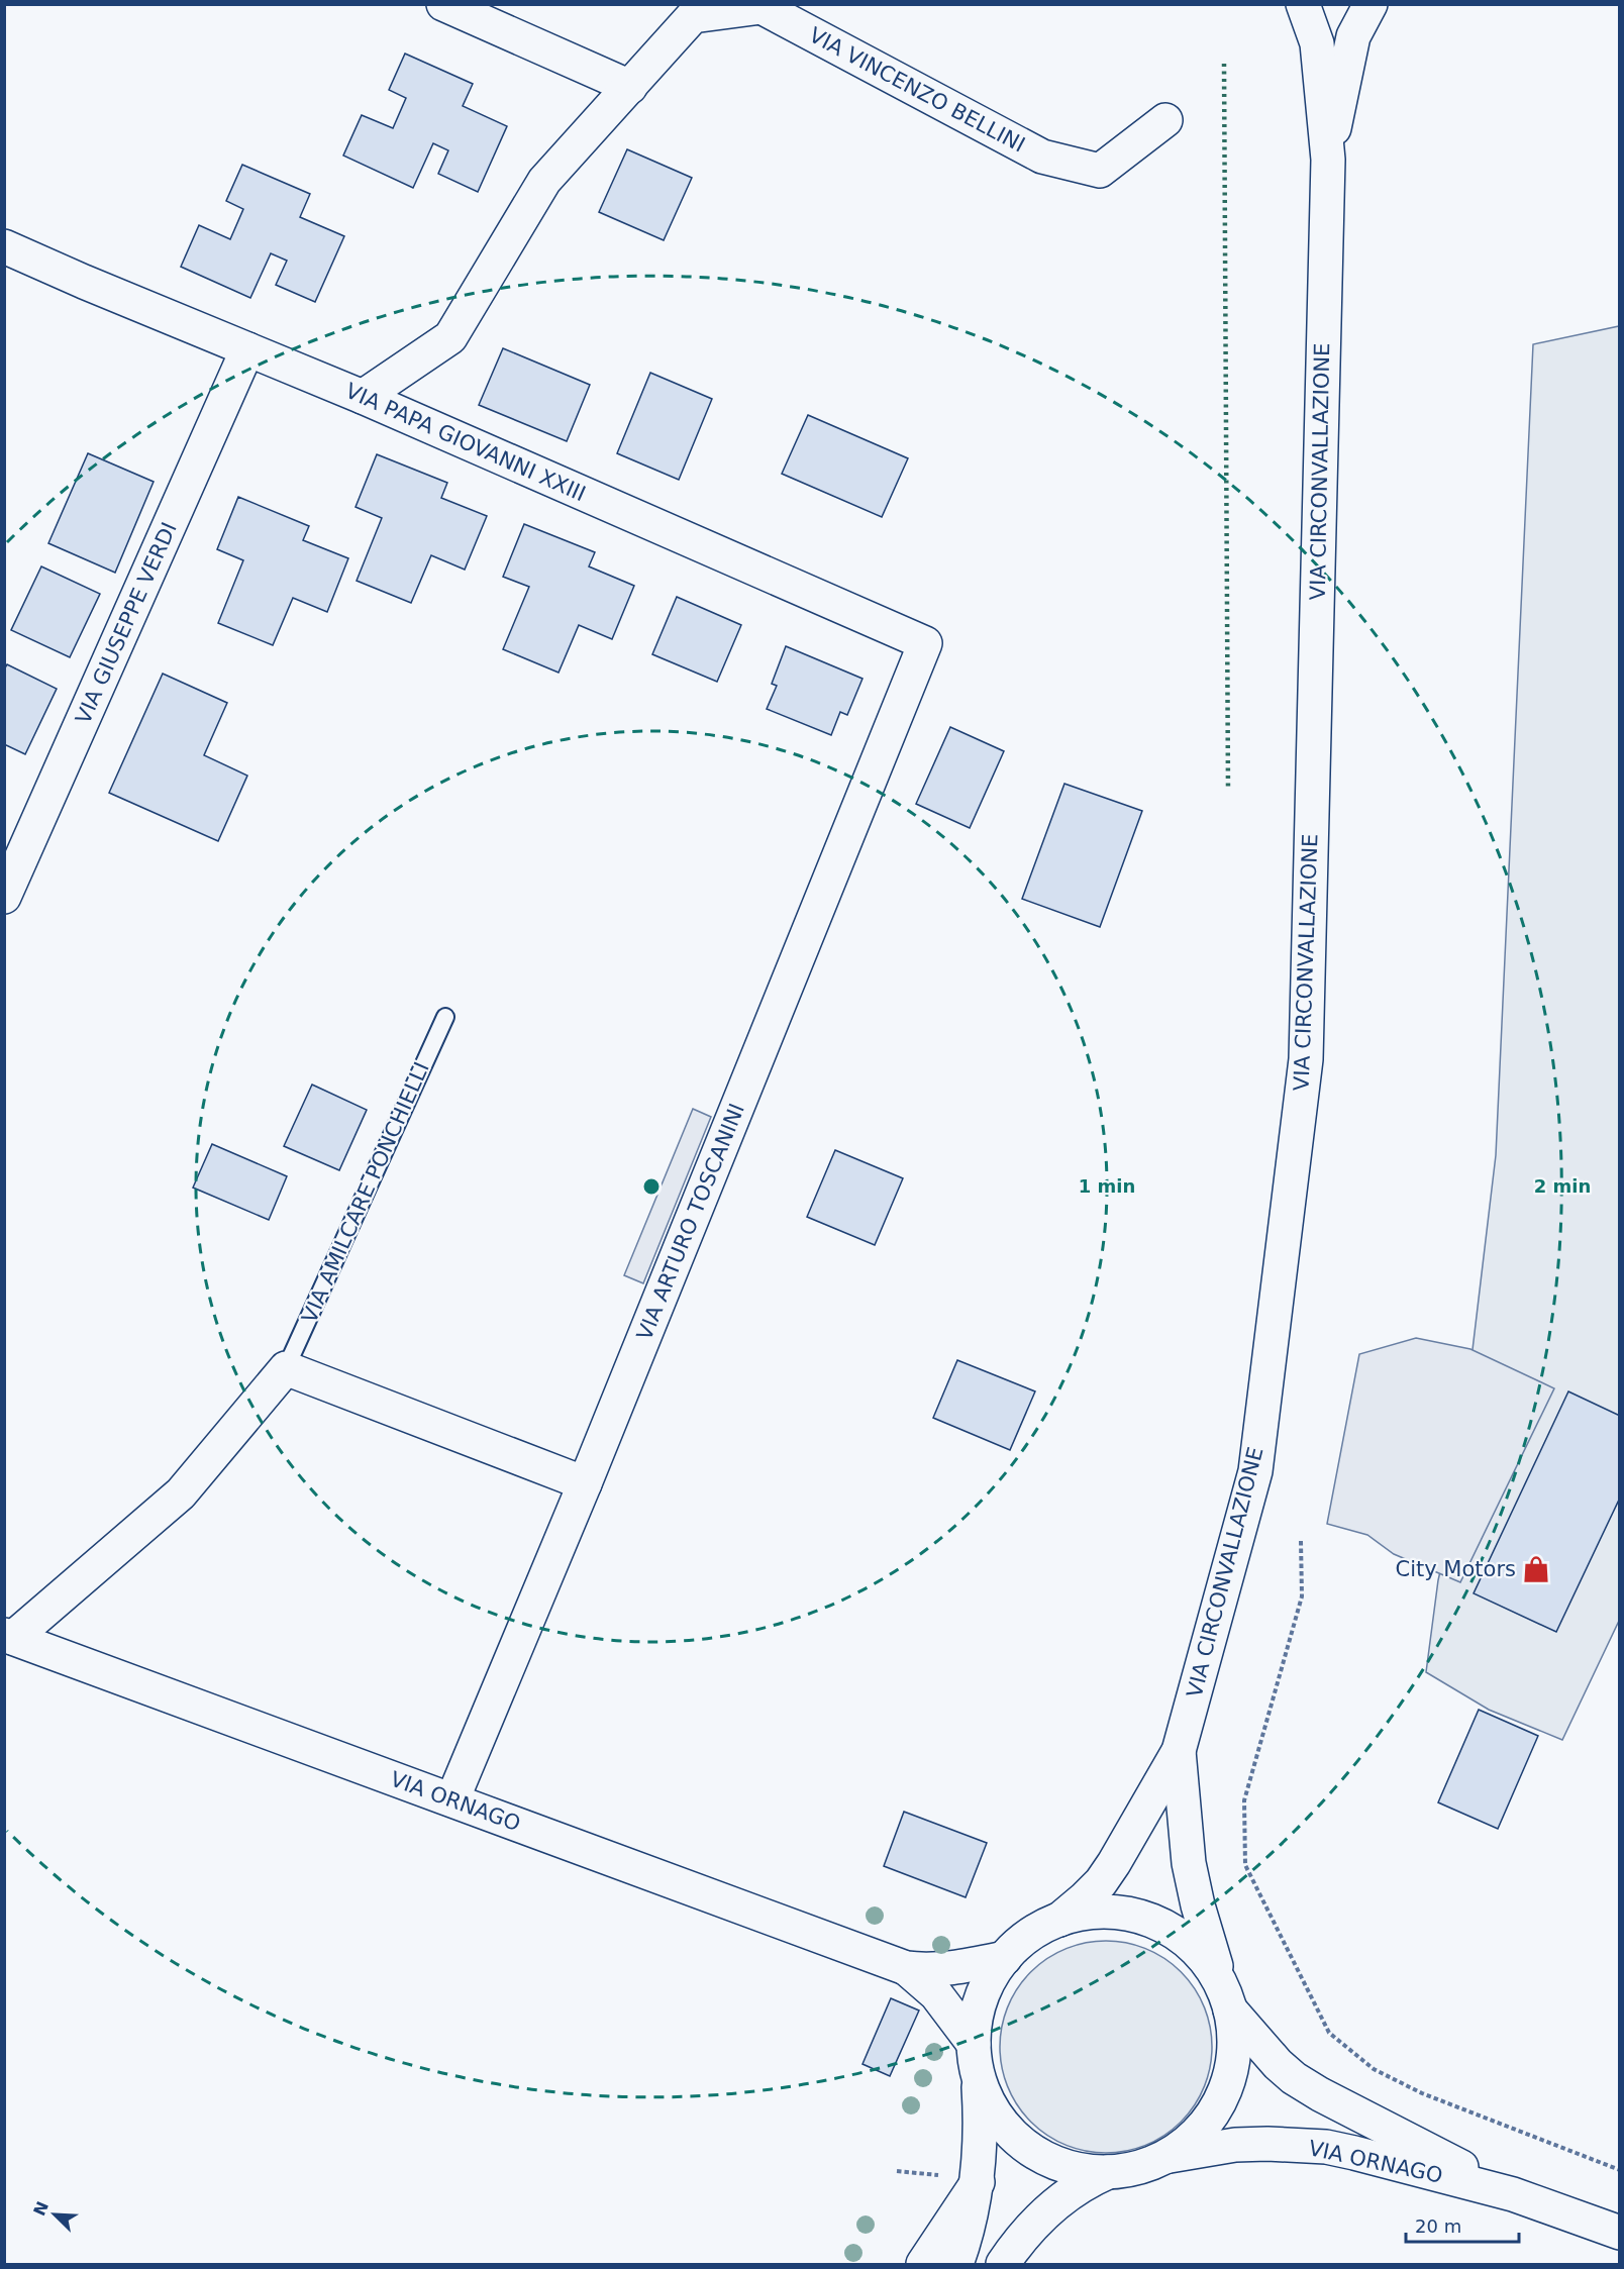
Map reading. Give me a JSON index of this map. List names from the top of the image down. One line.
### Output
{"streets":{"street":["VIA VINCENZO BELLINI","VIA PAPA GIOVANNI XXIII","VIA CIRCONVALLAZIONE","VIA GIUSEPPE VERDI","VIA AMILCARE PONCHIELLI","VIA ARTURO TOSCANINI","VIA ORNAGO"]},"crossings":[["VIA VINCENZO BELLINI","VIA PAPA GIOVANNI XXIII"],["VIA PAPA GIOVANNI XXIII","VIA GIUSEPPE VERDI"],["VIA PAPA GIOVANNI XXIII","VIA ARTURO TOSCANINI"],["VIA CIRCONVALLAZIONE","VIA ORNAGO"],["VIA AMILCARE PONCHIELLI","VIA ORNAGO"],["VIA ARTURO TOSCANINI","VIA ORNAGO"]],"places":{"shop":["City Motors"]},"scale_bar":"20 m","north":"top left","rings":["1 min","2 min"]}
